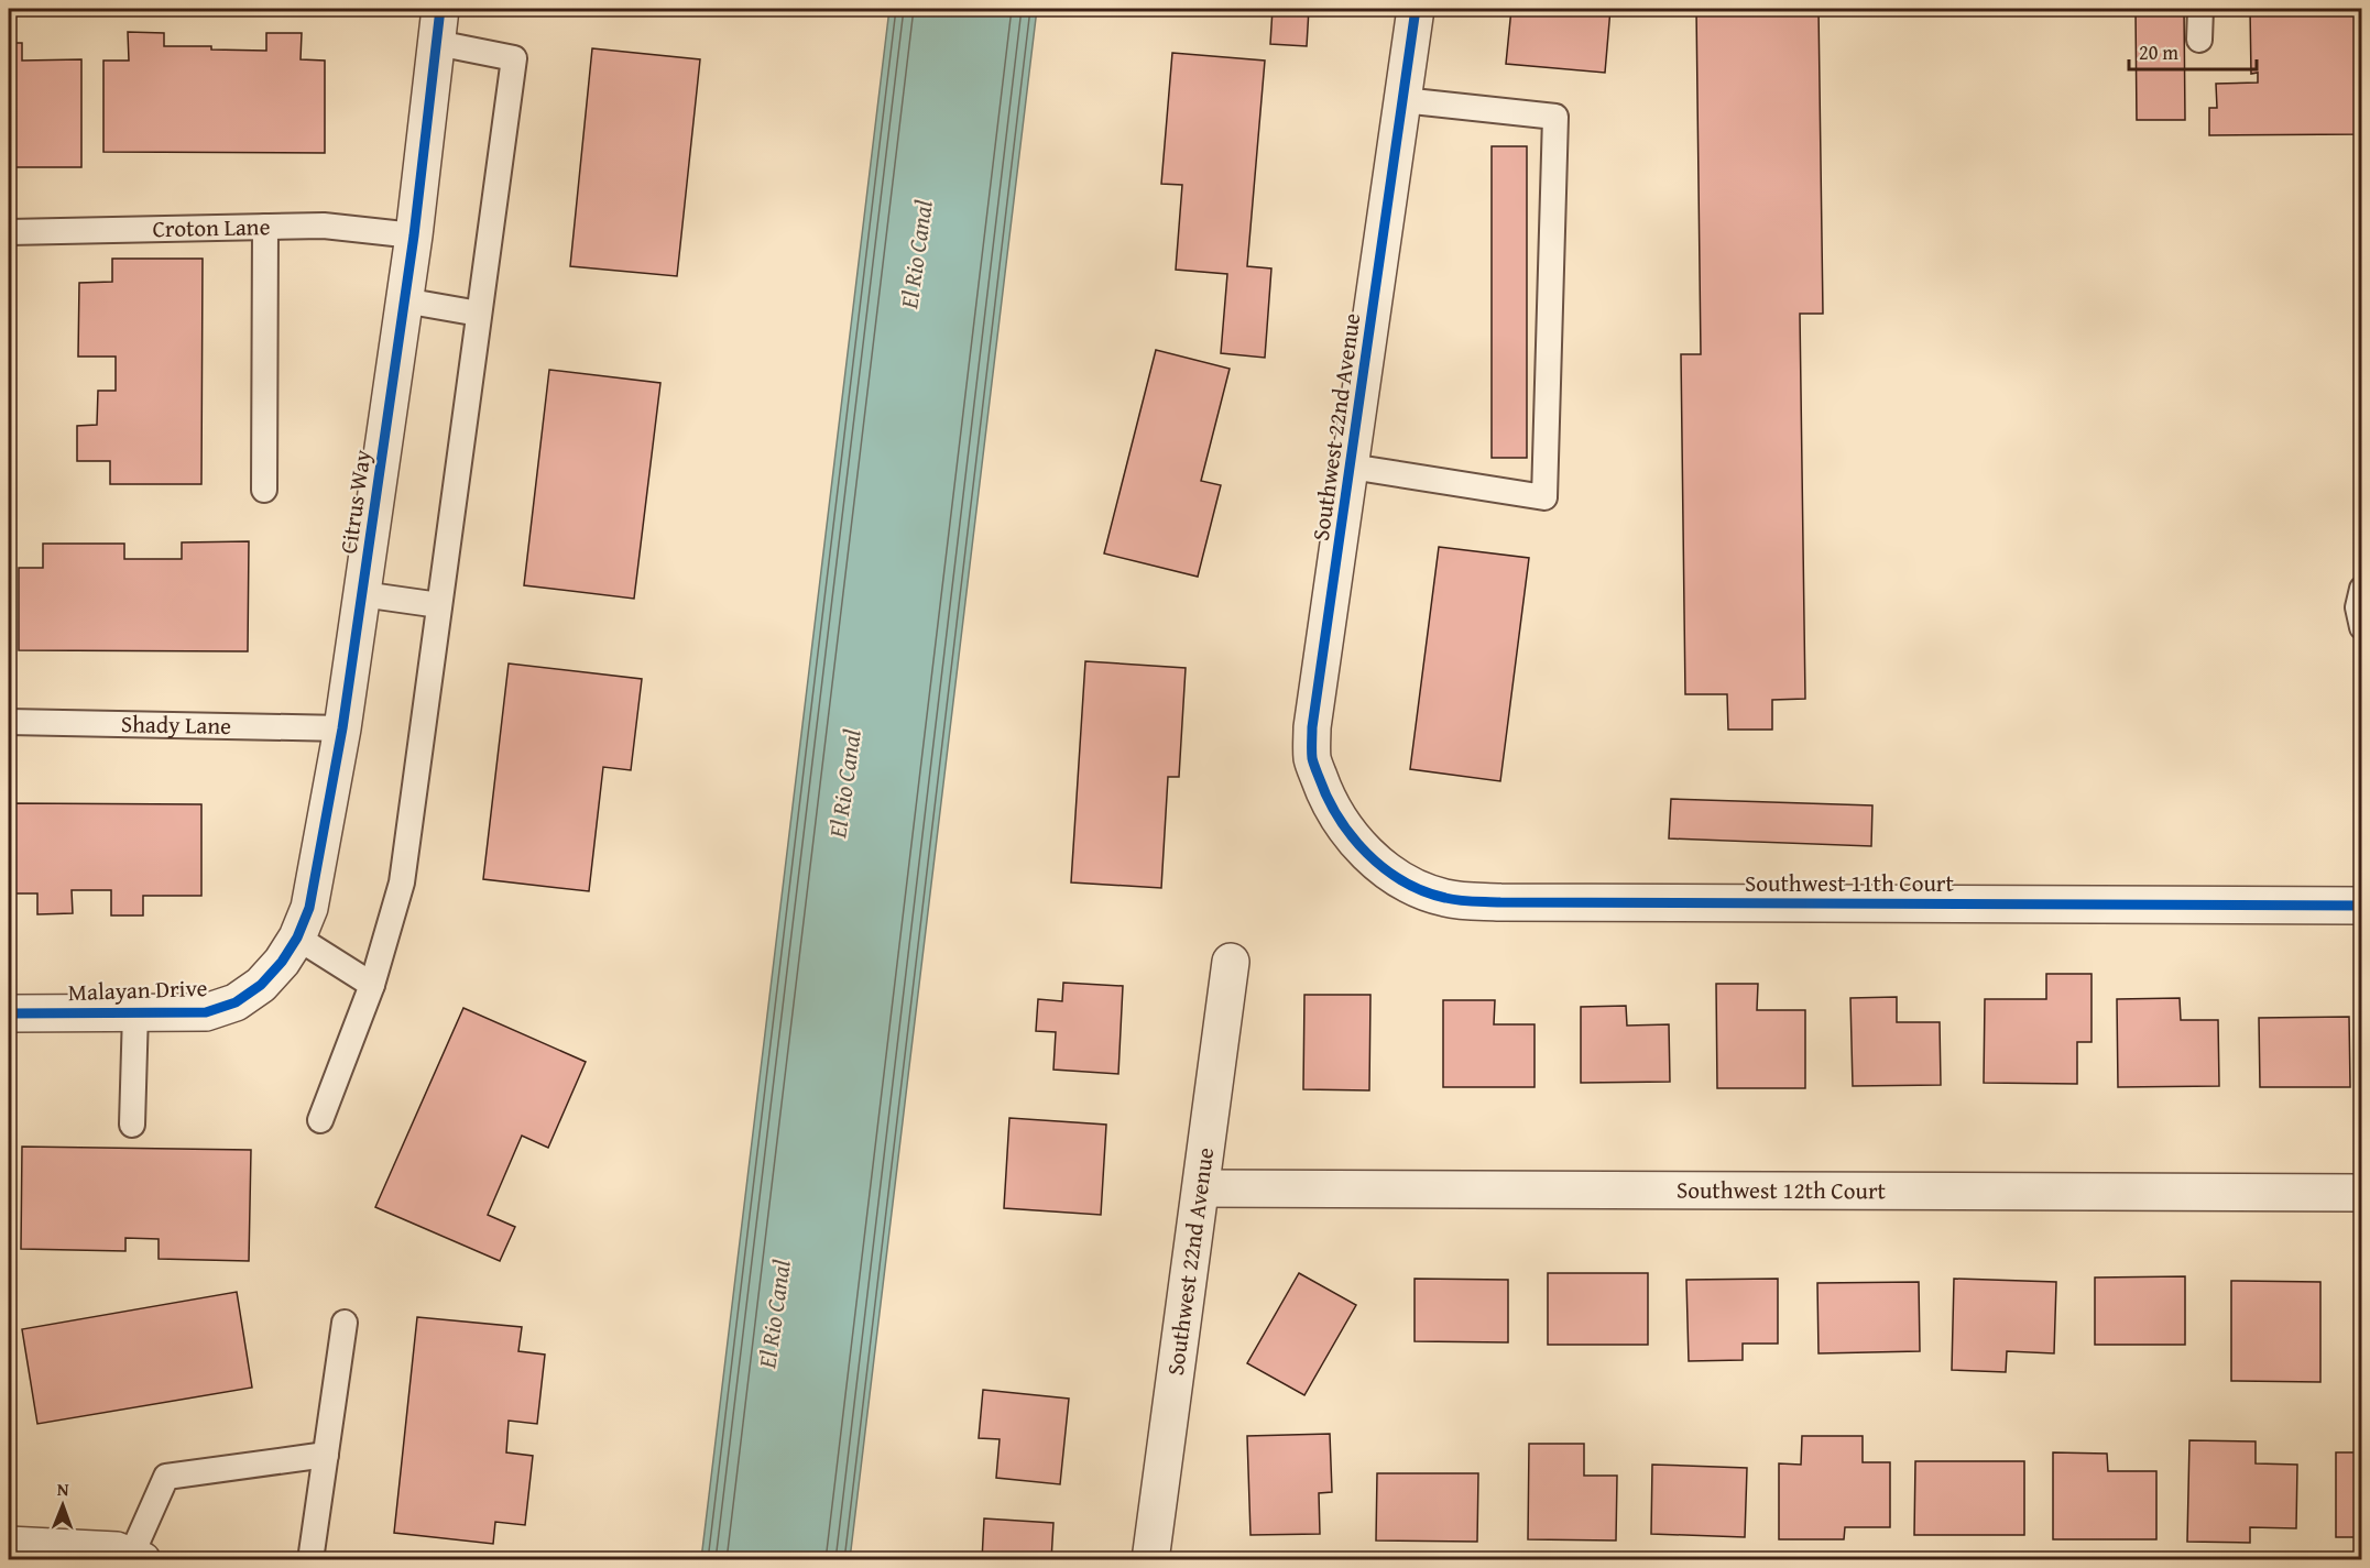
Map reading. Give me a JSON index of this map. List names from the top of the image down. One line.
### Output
{"streets":{"street":["Southwest 22nd Avenue","Citrus Way","Southwest 11th Court","Malayan Drive","Southwest 12th Court"],"lane":["Croton Lane","Shady Lane"]},"crossings":[["Croton Lane","Citrus Way"],["Southwest 22nd Avenue","Southwest 11th Court"],["Southwest 22nd Avenue","Southwest 12th Court"],["Citrus Way","Shady Lane"],["Citrus Way","Malayan Drive"]],"water":["El Rio Canal"],"scale_bar":"20 m","north":"top"}
